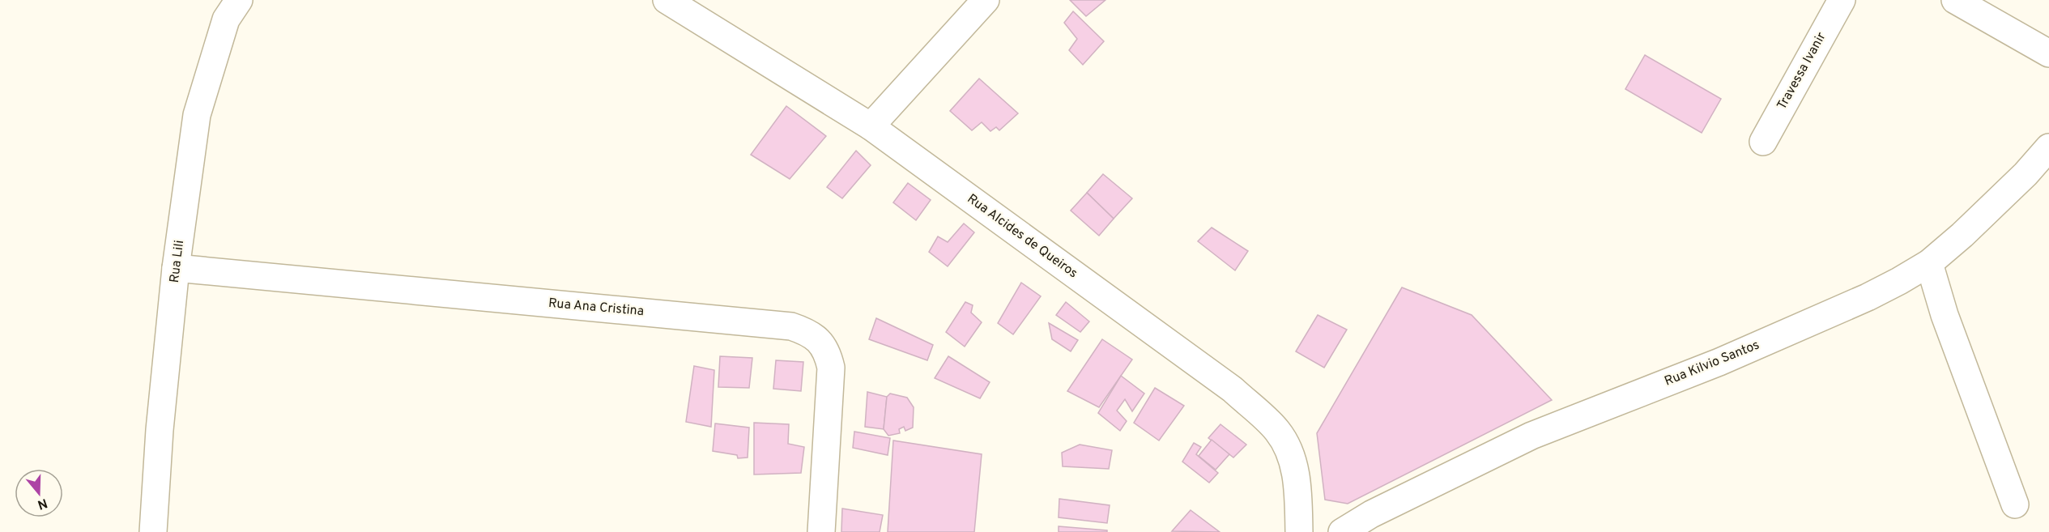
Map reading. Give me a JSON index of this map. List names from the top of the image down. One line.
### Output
{"streets":{"street":["Travessa Ivanir","Rua Alcides de Queiros","Rua Lili","Rua Ana Cristina","Rua Kilvio Santos"]},"crossings":[["Rua Lili","Rua Ana Cristina"]],"north":"bottom"}
